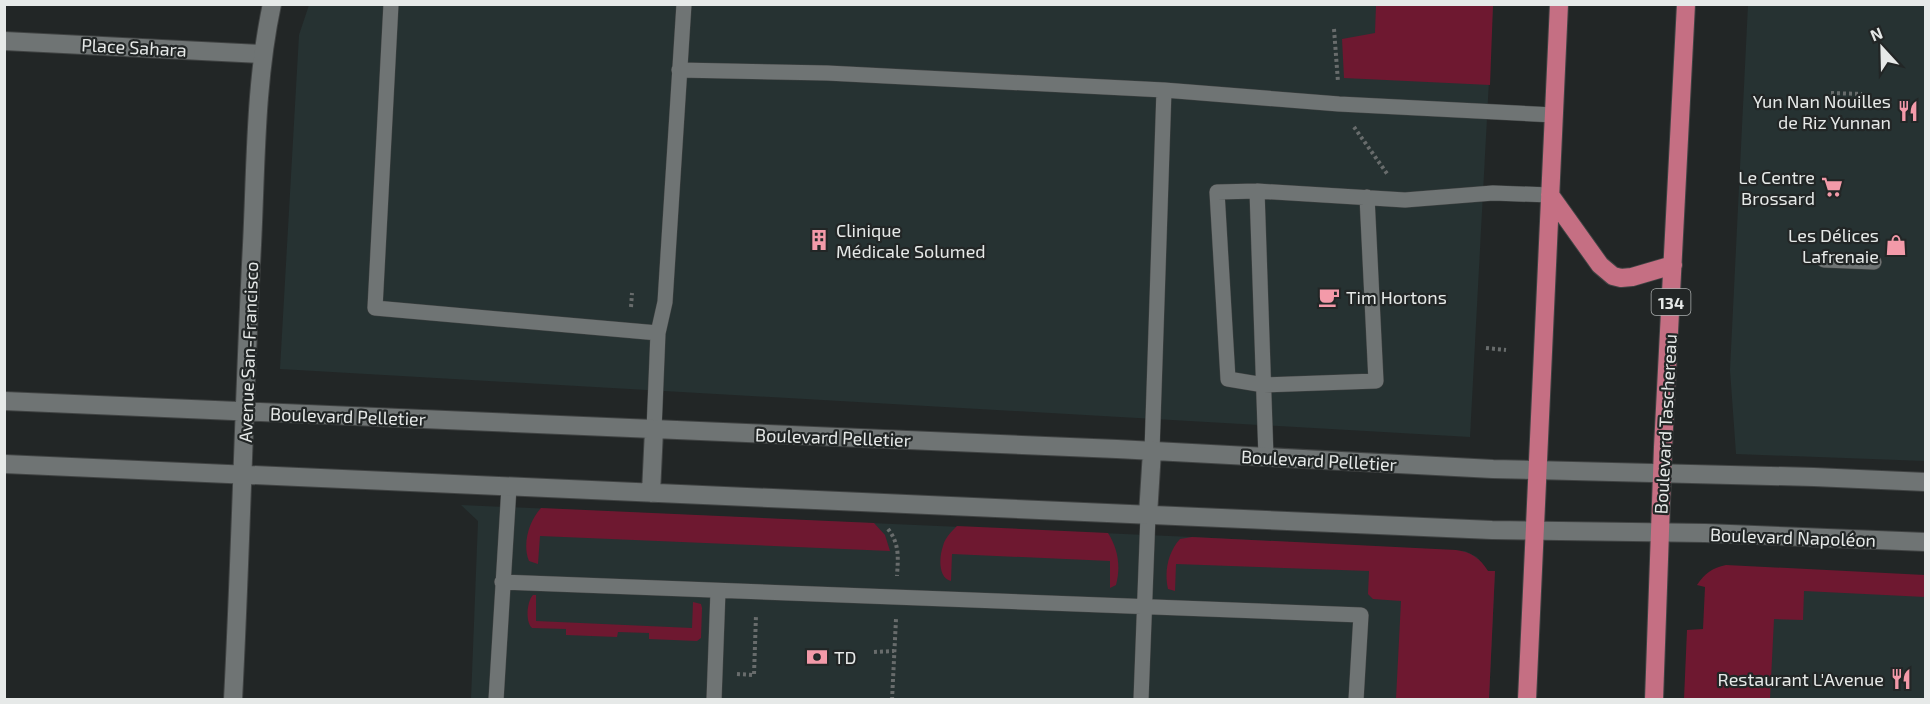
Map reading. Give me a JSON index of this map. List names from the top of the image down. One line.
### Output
{"streets":{"main road":["134","Boulevard Taschereau"],"street":["Place Sahara","Avenue San-Francisco","Boulevard Pelletier","Boulevard Napoléon"]},"crossings":[["Place Sahara","Avenue San-Francisco"],["Avenue San-Francisco","Boulevard Pelletier"],["Boulevard Pelletier","Boulevard Taschereau"],["Boulevard Taschereau","Boulevard Napoléon"]],"places":{"restaurant":["Yun Nan Nouilles de Riz Yunnan","Restaurant L'Avenue"],"supermarket":["Le Centre Brossard"],"building":["Clinique Médicale Solumed"],"shop":["Les Délices Lafrenaie"],"cafe":["Tim Hortons"],"bank":["TD"]},"north":"top"}
